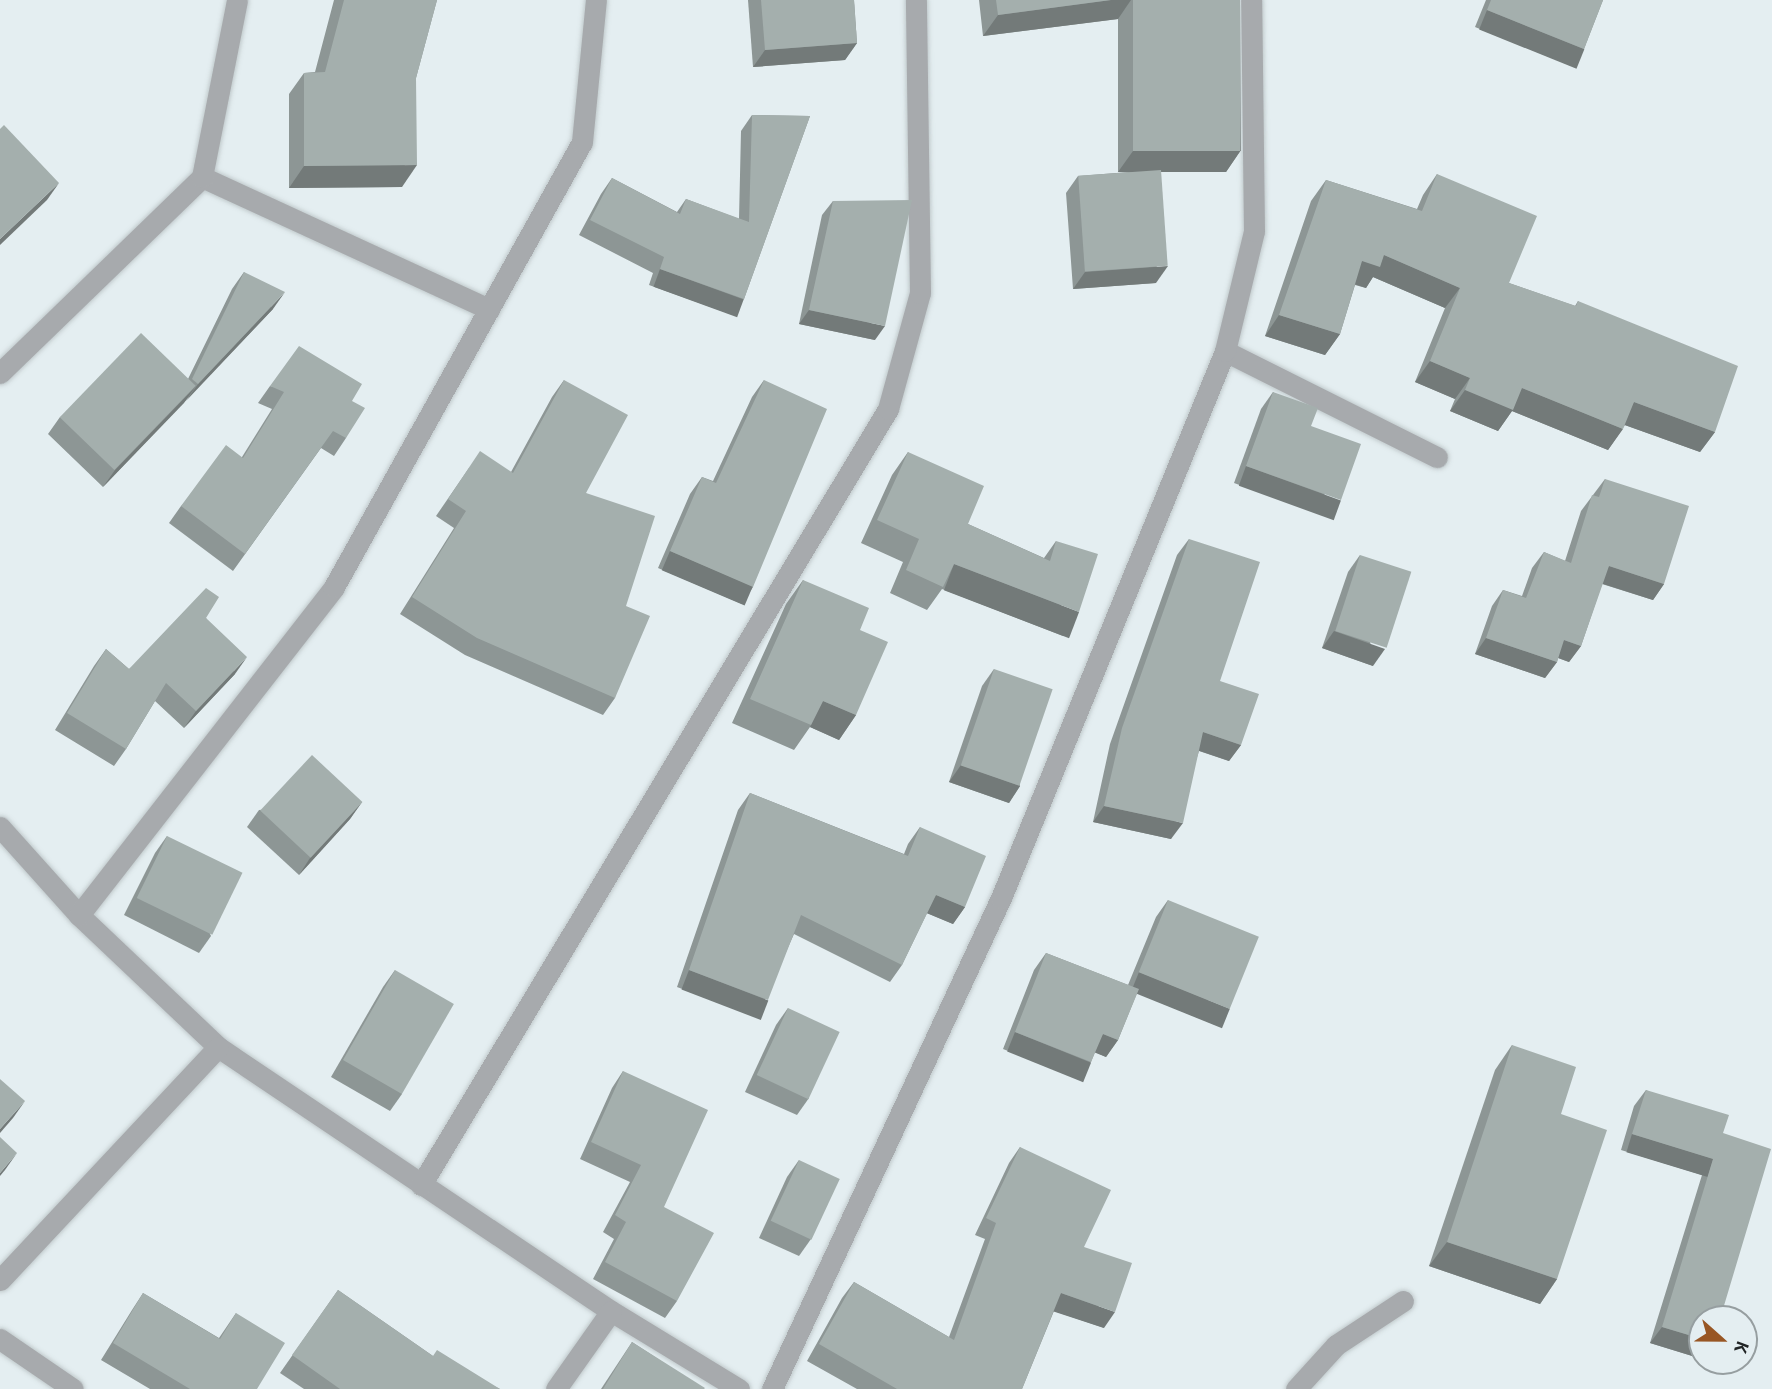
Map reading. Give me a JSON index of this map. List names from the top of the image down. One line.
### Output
{"north":"right"}
